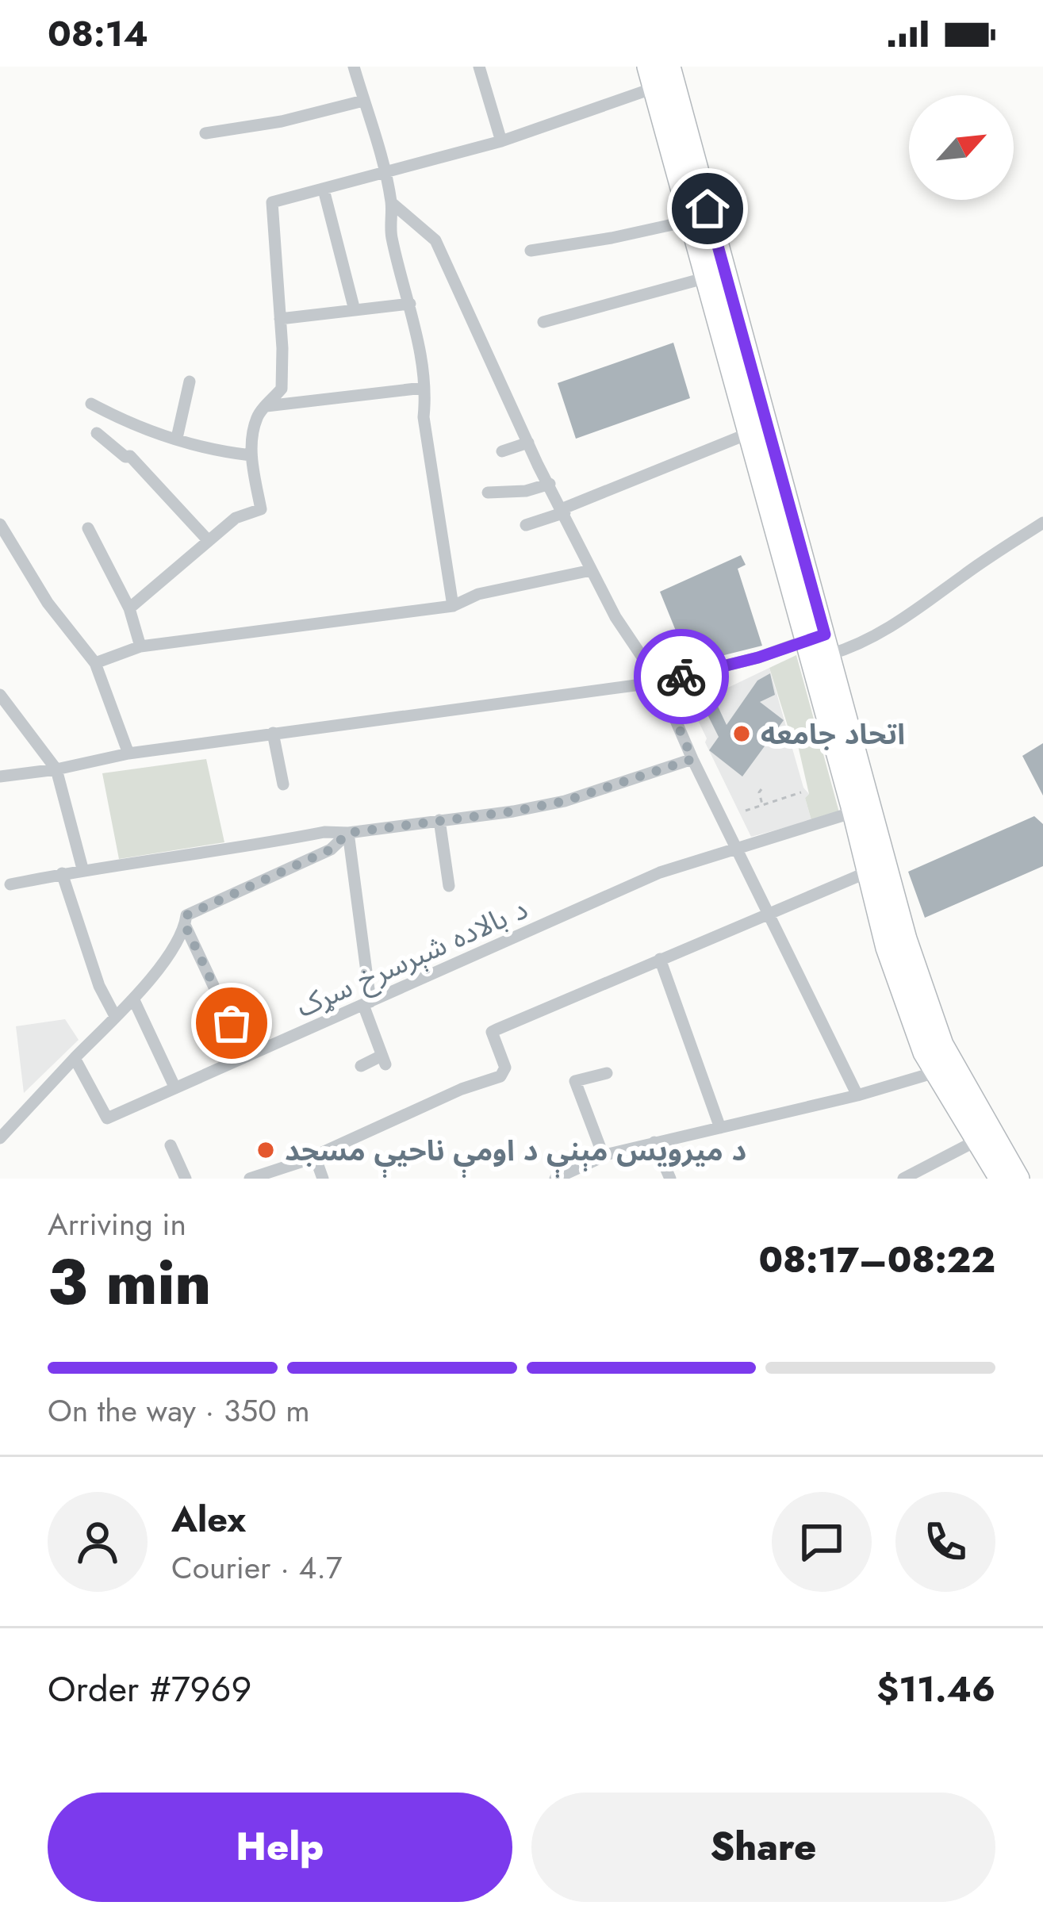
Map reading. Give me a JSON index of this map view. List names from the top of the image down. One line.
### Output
{"streets":{"street":["د بالاده شېرسرخ سړک"]},"places":["اتحاد جامعه","د ميرویس مېنې د اومې ناحيې مسجد"],"north":"top right","page":{"status":"08:14","heading":["3 min","Arriving in","08:17–08:22"],"panel":["Alex","Courier · 4.7","Order #7969","$11.46"],"bar":"On the way · 350 m","buttons":["Help","Share"]}}
